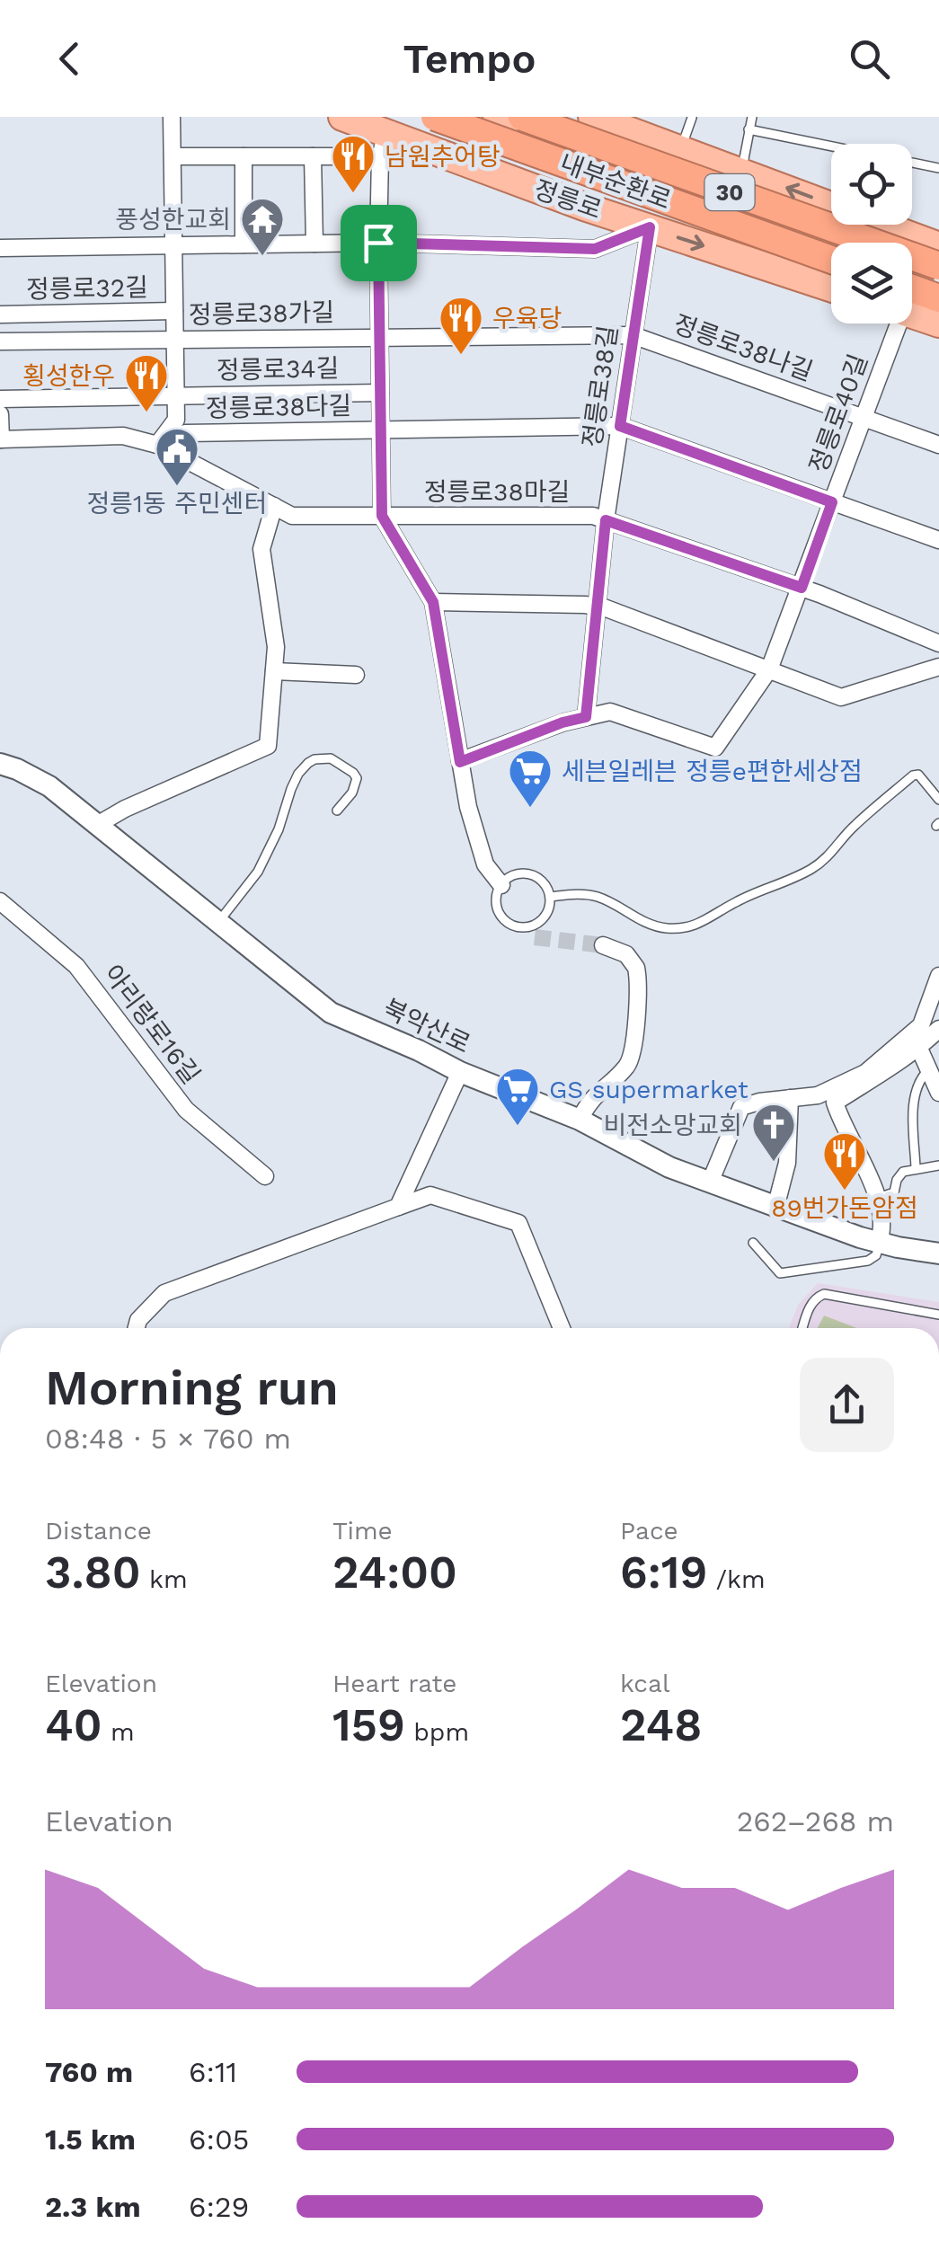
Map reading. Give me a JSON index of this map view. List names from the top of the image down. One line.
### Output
{"streets":{"highway":["내부순환로","30"],"main road":["정릉로"],"street":["정릉로32길","정릉로38가길","정릉로38나길","정릉로34길","정릉로38길","정릉로38다길","정릉로40길","정릉로38마길","아리랑로16길","북악산로"]},"crossings":[["정릉로","정릉로38길"],["정릉로32길","정릉로38가길"],["정릉로32길","정릉로34길"],["정릉로32길","정릉로38다길"],["정릉로32길","정릉로38마길"],["정릉로38가길","정릉로38나길"],["정릉로38가길","정릉로38길"],["정릉로38나길","정릉로38길"],["정릉로38나길","정릉로40길"],["정릉로38길","정릉로38다길"],["정릉로38길","정릉로40길"],["정릉로38길","정릉로38마길"],["정릉로38다길","정릉로38마길"],["정릉로40길","정릉로38마길"]],"places":{"restaurant":["남원추어탕","우육당","횡성한우","89번가돈암점"],"temple":["풍성한교회"],"public building":["정릉1동 주민센터"],"supermarket":["세븐일레븐 정릉e편한세상점","GS supermarket"],"church":["비전소망교회"]},"page":{"header":"Tempo","heading":["Morning run","08:48 · 5 × 760 m"],"stats":[["Distance","3.80 km"],["Time","24:00"],["Pace","6:19 /km"],["Elevation","40 m"],["Heart rate","159 bpm"],["kcal","248"]],"chart":["Elevation","262–268 m"],"list":[{"name":"760 m","note":"6:11"},{"name":"1.5 km","note":"6:05"},{"name":"2.3 km","note":"6:29"}]}}
